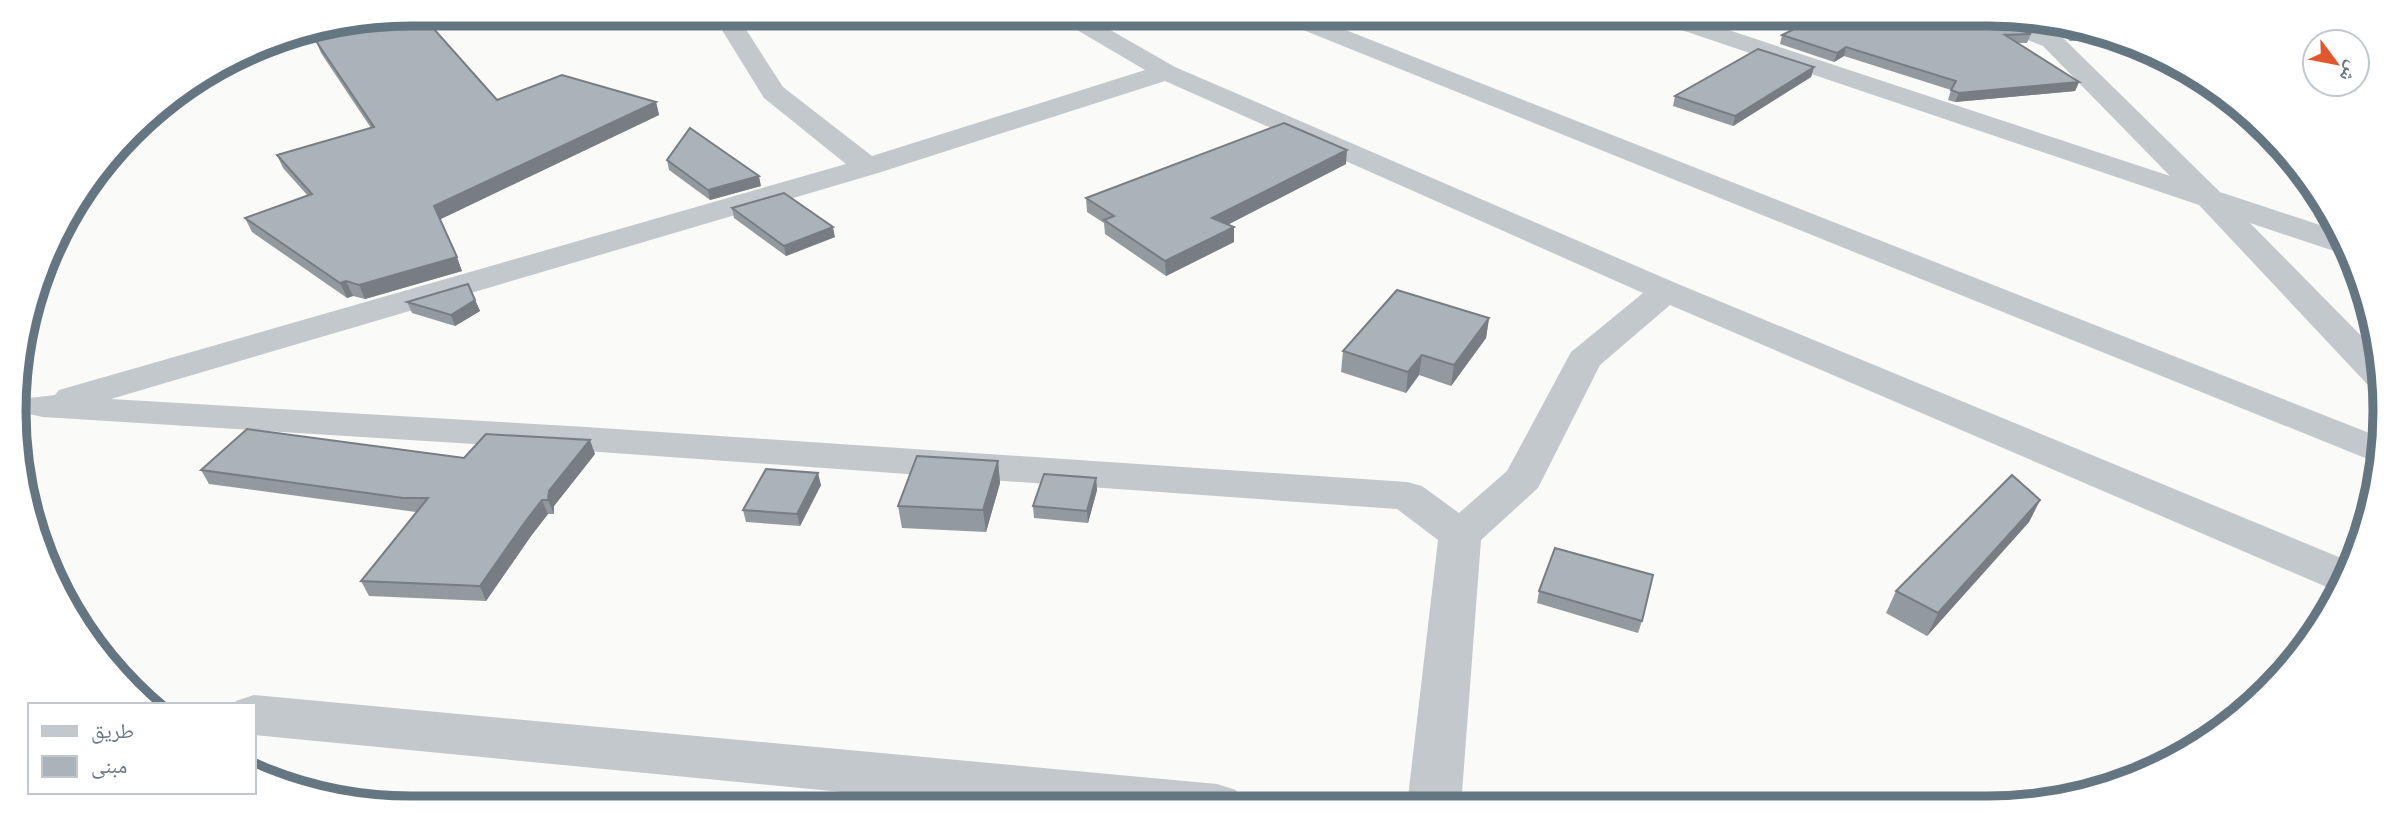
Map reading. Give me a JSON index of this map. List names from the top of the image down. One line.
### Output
{"legend":["طريق","مبنى"],"north":"bottom right"}
